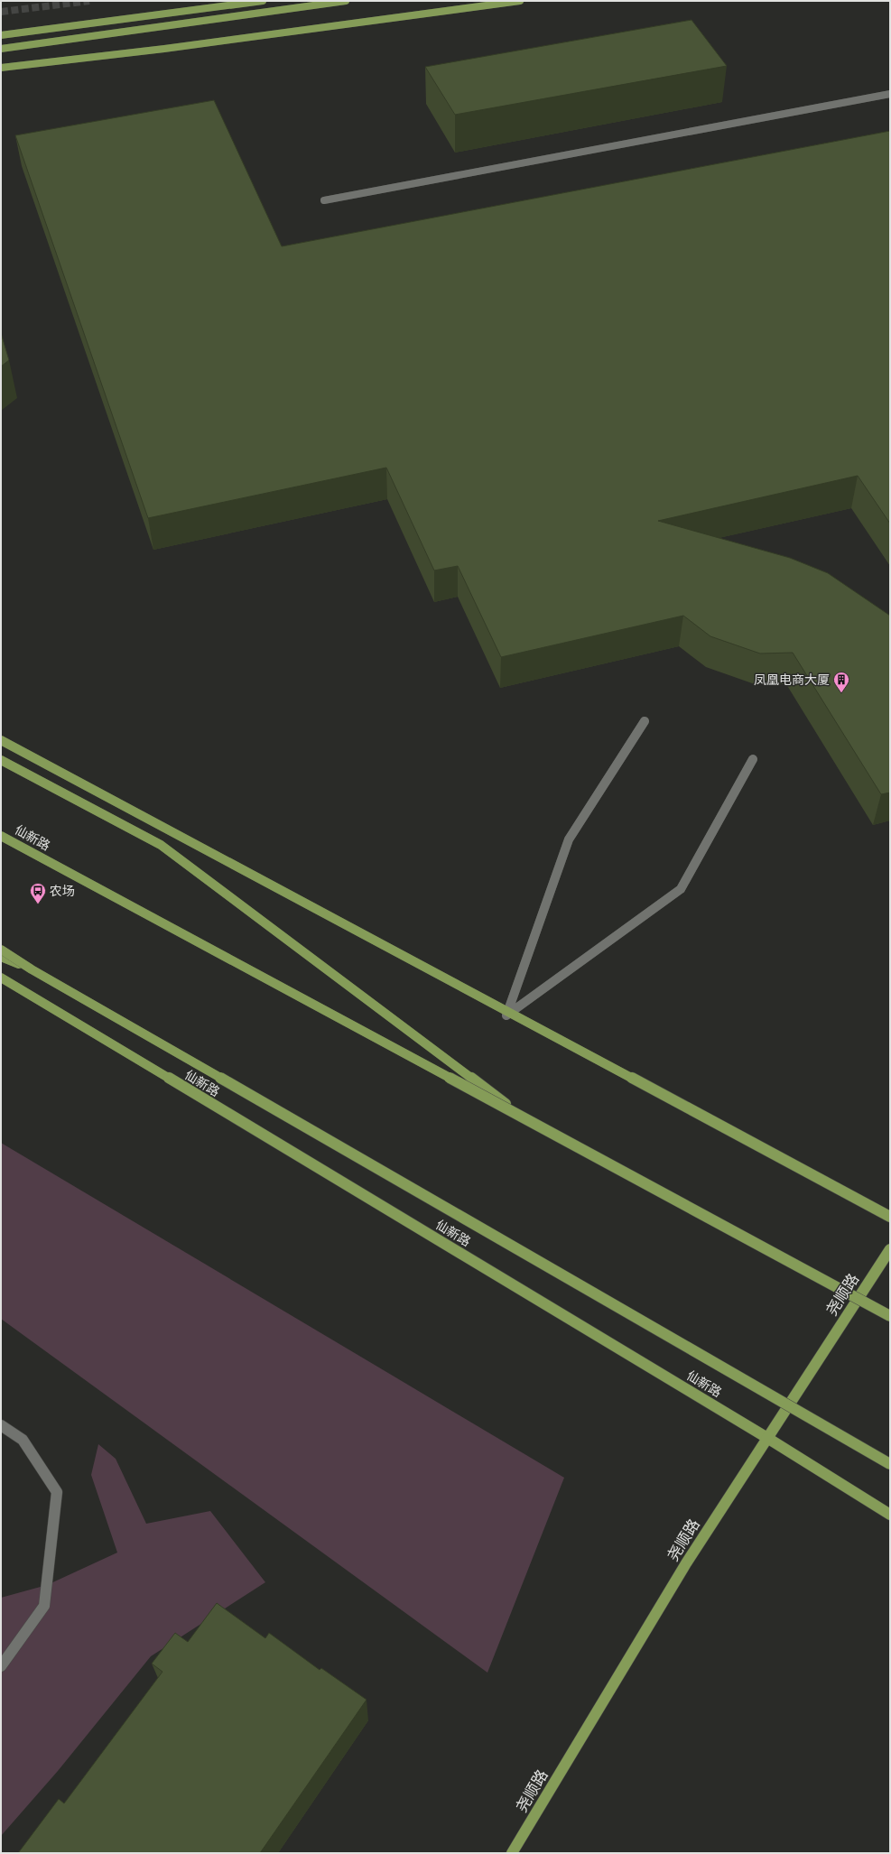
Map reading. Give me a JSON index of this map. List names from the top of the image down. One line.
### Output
{"streets":{"main road":["仙新路","尧顺路"]},"crossings":[["仙新路","尧顺路"]],"places":{"building":["凤凰电商大厦"],"bus stop":["农场"]}}
